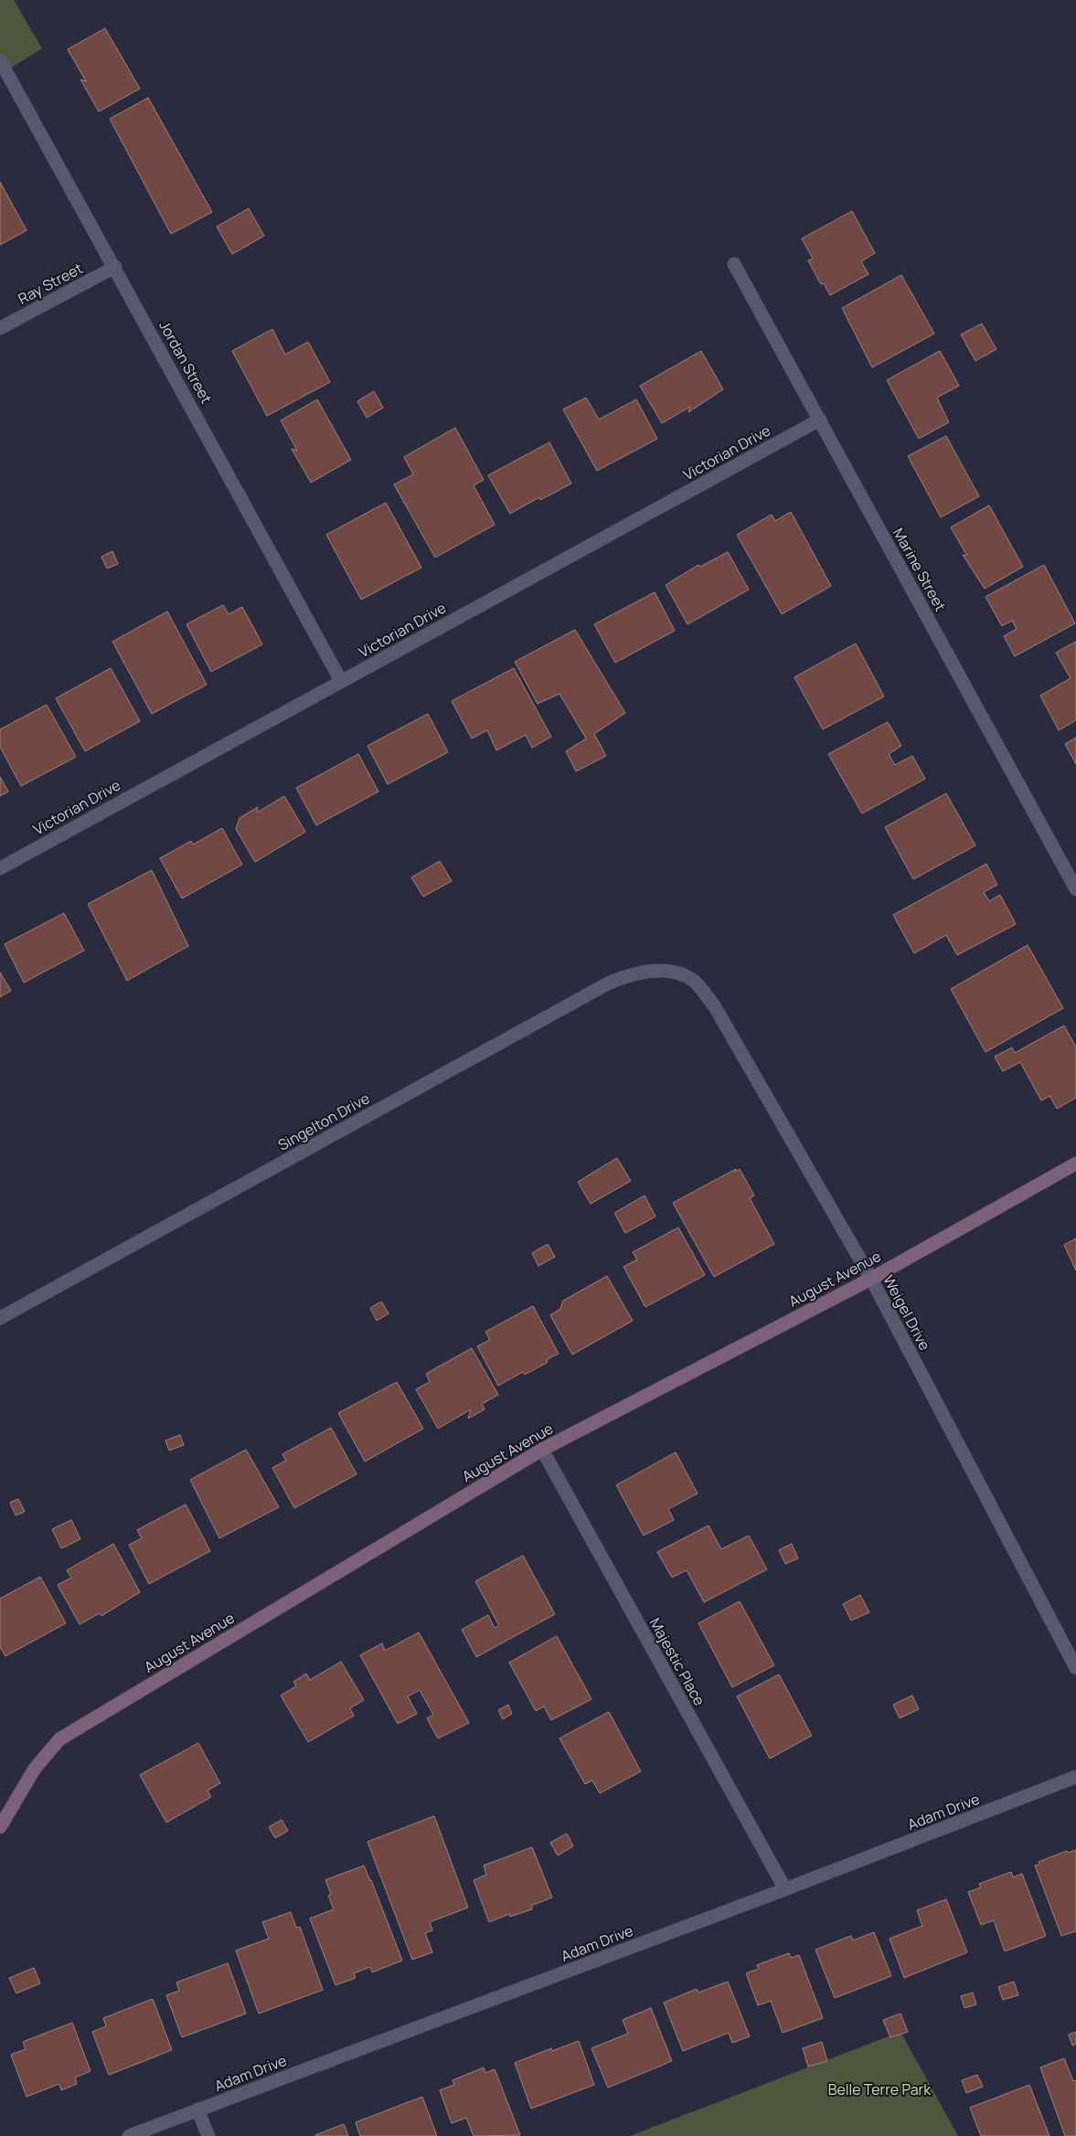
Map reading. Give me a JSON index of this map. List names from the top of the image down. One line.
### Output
{"streets":{"street":["Ray Street","Jordan Street","Victorian Drive","Marine Street","Singelton Drive","August Avenue","Weigel Drive","Majestic Place","Adam Drive"]},"crossings":[["Ray Street","Jordan Street"],["Jordan Street","Victorian Drive"],["Victorian Drive","Marine Street"],["Singelton Drive","Weigel Drive"],["August Avenue","Weigel Drive"],["August Avenue","Majestic Place"],["Majestic Place","Adam Drive"]],"parks":["Belle Terre Park"]}
